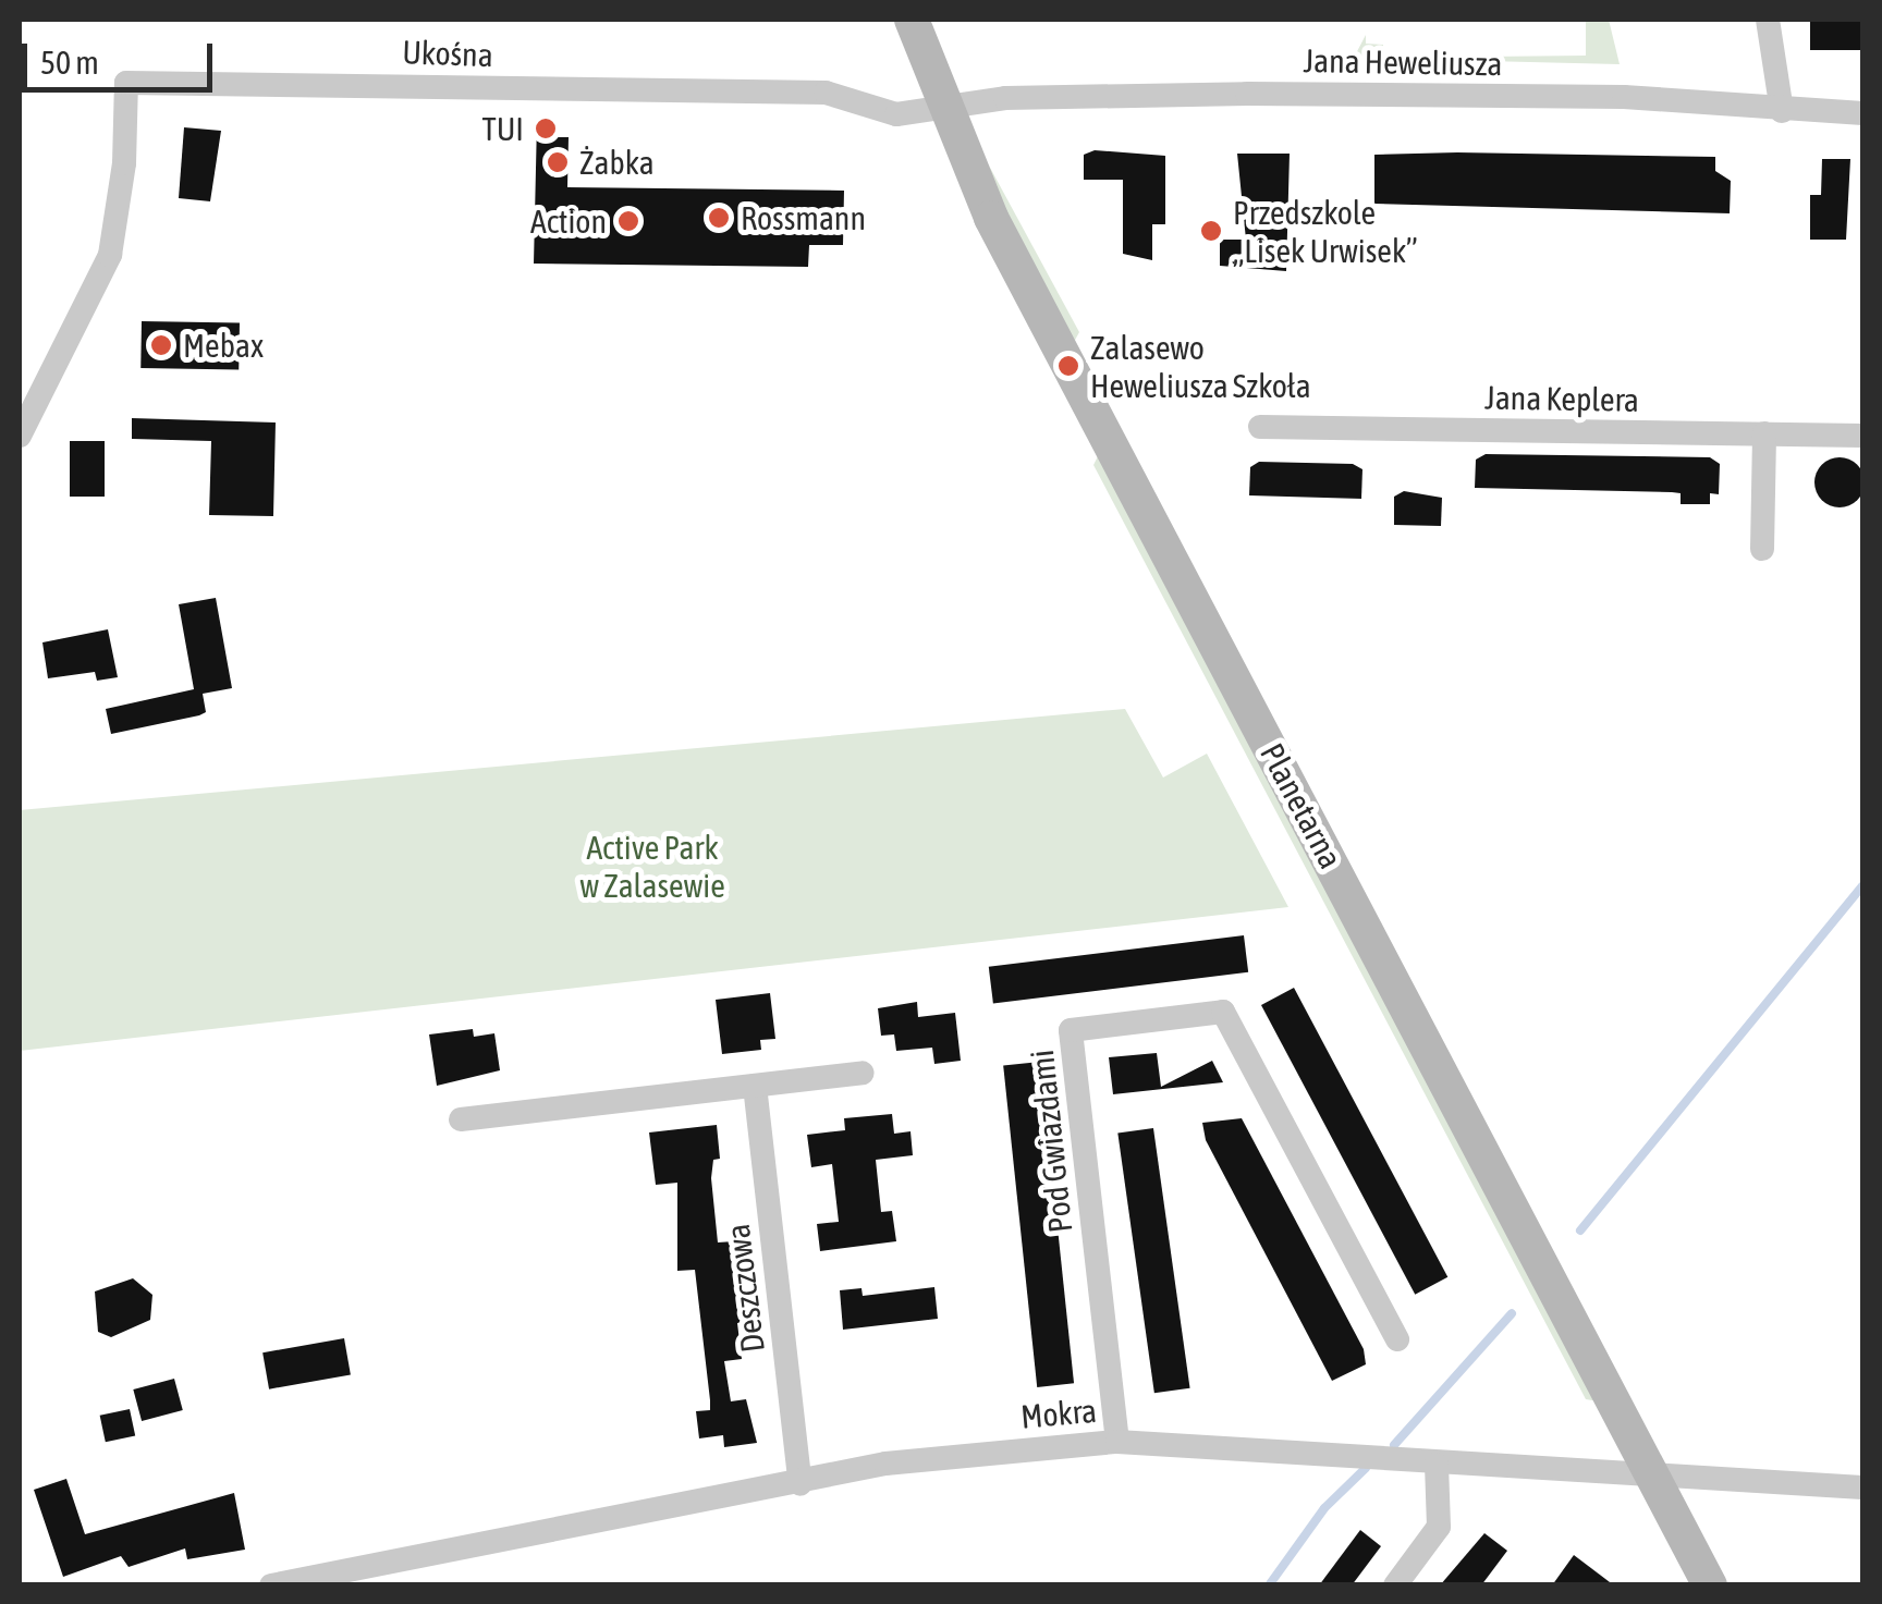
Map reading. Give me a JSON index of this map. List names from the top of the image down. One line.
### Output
{"streets":{"street":["Ukośna","Jana Heweliusza","Jana Keplera","Planetarna","Pod Gwiazdami","Deszczowa","Mokra"]},"crossings":[["Ukośna","Jana Heweliusza"],["Ukośna","Planetarna"],["Jana Heweliusza","Planetarna"],["Planetarna","Mokra"],["Pod Gwiazdami","Mokra"],["Deszczowa","Mokra"]],"parks":["Active Park w Zalasewie"],"places":["TUI","Żabka","Rossmann","Action","Przedszkole „Lisek Urwisek”","Mebax","Zalasewo Heweliusza Szkoła"],"scale_bar":"50 m"}
